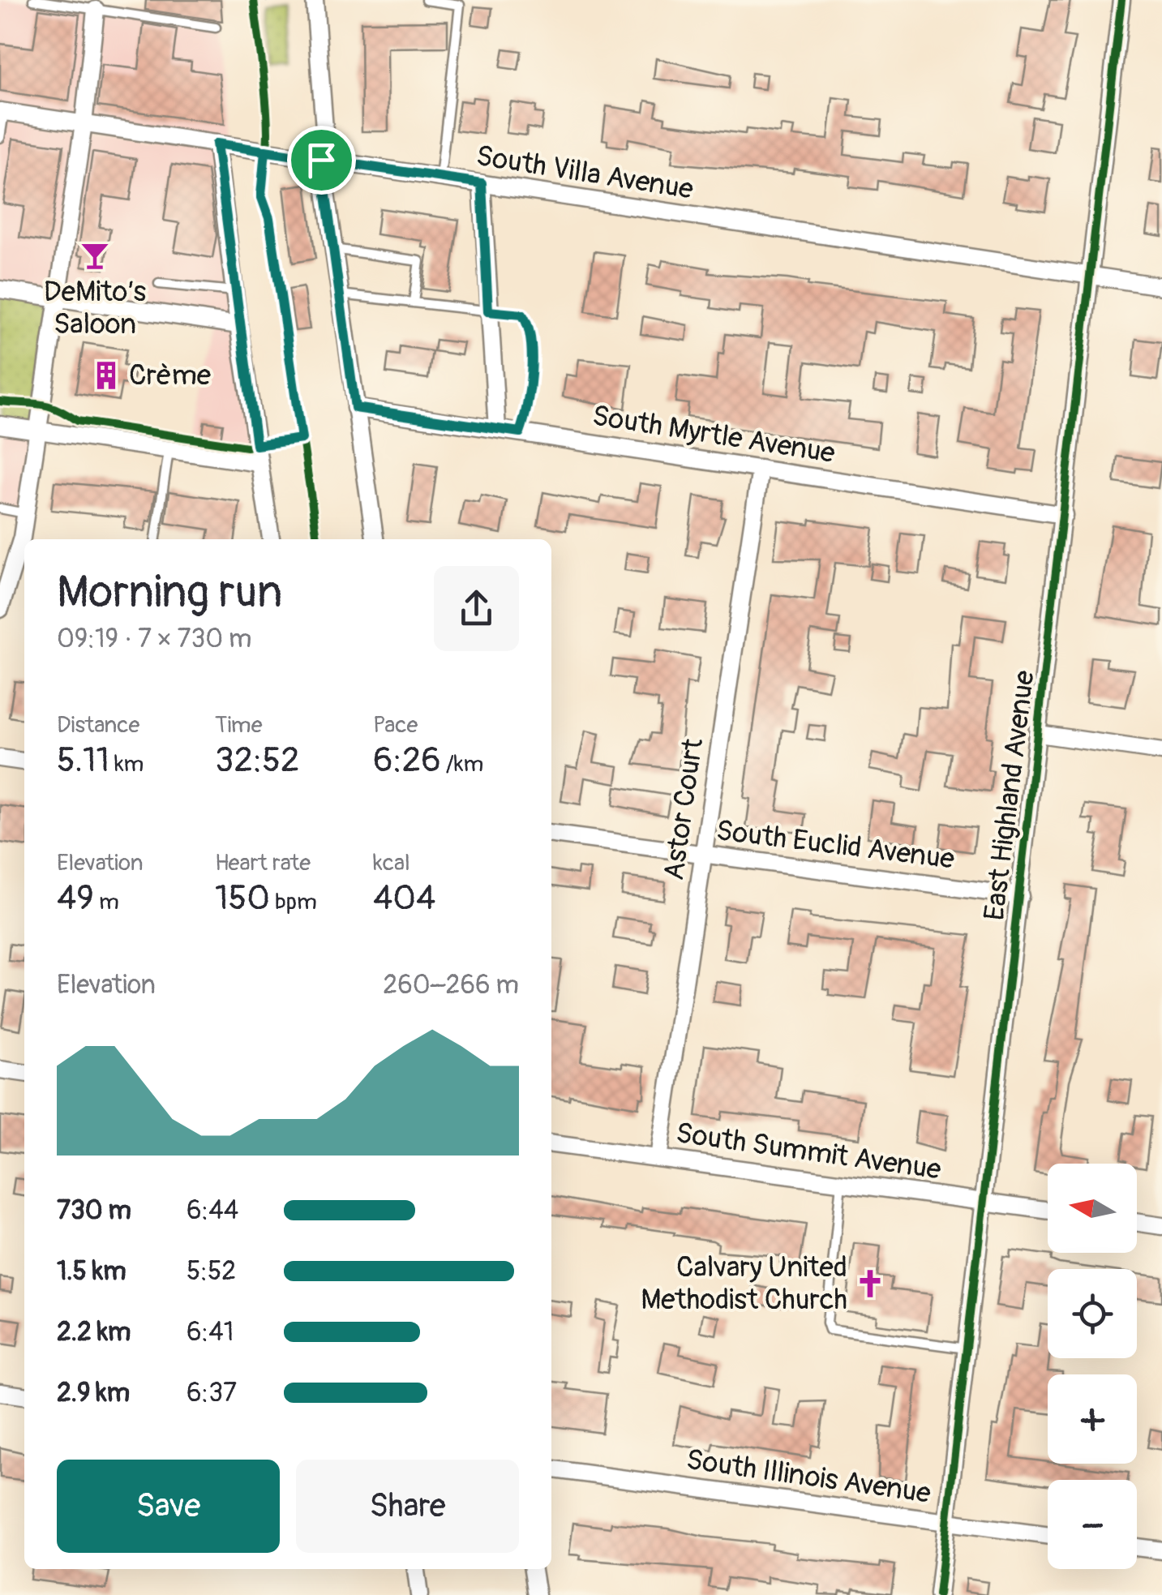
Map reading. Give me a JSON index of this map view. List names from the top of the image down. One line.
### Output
{"streets":{"street":["South Villa Avenue","South Myrtle Avenue","East Highland Avenue","Astor Court","South Euclid Avenue","South Summit Avenue","South Illinois Avenue"]},"crossings":[["South Villa Avenue","East Highland Avenue"],["South Myrtle Avenue","East Highland Avenue"],["South Myrtle Avenue","Astor Court"],["East Highland Avenue","South Euclid Avenue"],["East Highland Avenue","South Summit Avenue"],["East Highland Avenue","South Illinois Avenue"],["Astor Court","South Euclid Avenue"],["Astor Court","South Summit Avenue"]],"places":{"bar":["DeMito’s Saloon"],"building":["Crème"],"church":["Calvary United Methodist Church"]},"north":"left","page":{"heading":["Morning run","09:19 · 7 × 730 m"],"stats":[["Distance","5.11 km"],["Time","32:52"],["Pace","6:26 /km"],["Elevation","49 m"],["Heart rate","150 bpm"],["kcal","404"]],"chart":["Elevation","260–266 m"],"map_buttons":["+","−"],"list":[{"name":"730 m","note":"6:44"},{"name":"1.5 km","note":"5:52"},{"name":"2.2 km","note":"6:41"},{"name":"2.9 km","note":"6:37"}],"buttons":["Save","Share"]}}
